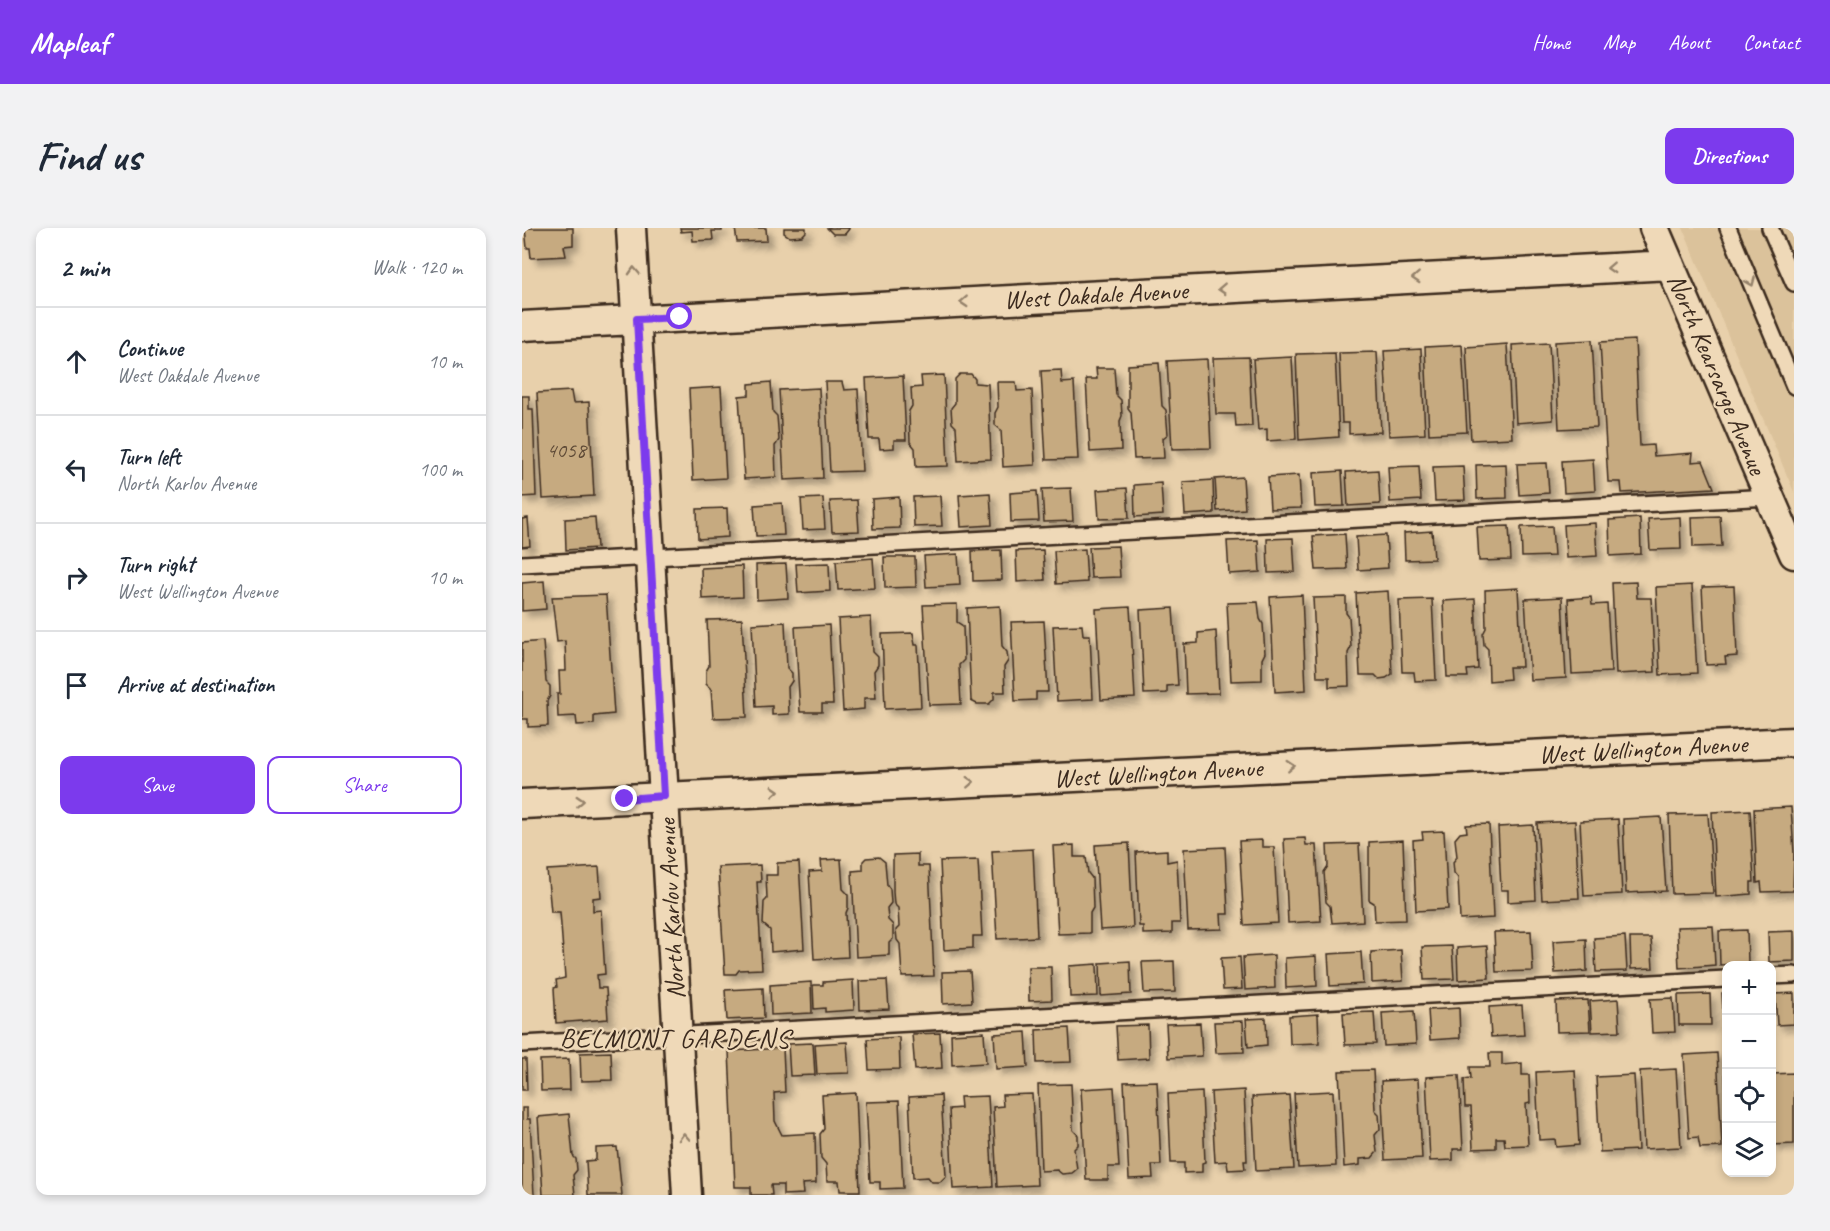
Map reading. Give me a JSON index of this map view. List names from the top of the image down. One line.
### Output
{"streets":{"street":["West Oakdale Avenue","North Kearsarge Avenue","West Wellington Avenue","North Karlov Avenue"]},"crossings":[["West Oakdale Avenue","North Kearsarge Avenue"],["West Oakdale Avenue","North Karlov Avenue"],["West Wellington Avenue","North Karlov Avenue"]],"one_way":["West Oakdale Avenue","West Wellington Avenue"],"districts":["BELMONT GARDENS"],"house_numbers":["4058"],"page":{"header":"Mapleaf","nav":["Home","Map","About","Contact"],"buttons":["Directions",["Save","Share"]],"title":"Find us","heading":["2 min","Walk · 120 m"],"list":[["Continue","West Oakdale Avenue","10 m"],["Turn left","North Karlov Avenue","100 m"],["Turn right","West Wellington Avenue","10 m"],"Arrive at destination"],"map_buttons":["+","−"]}}
